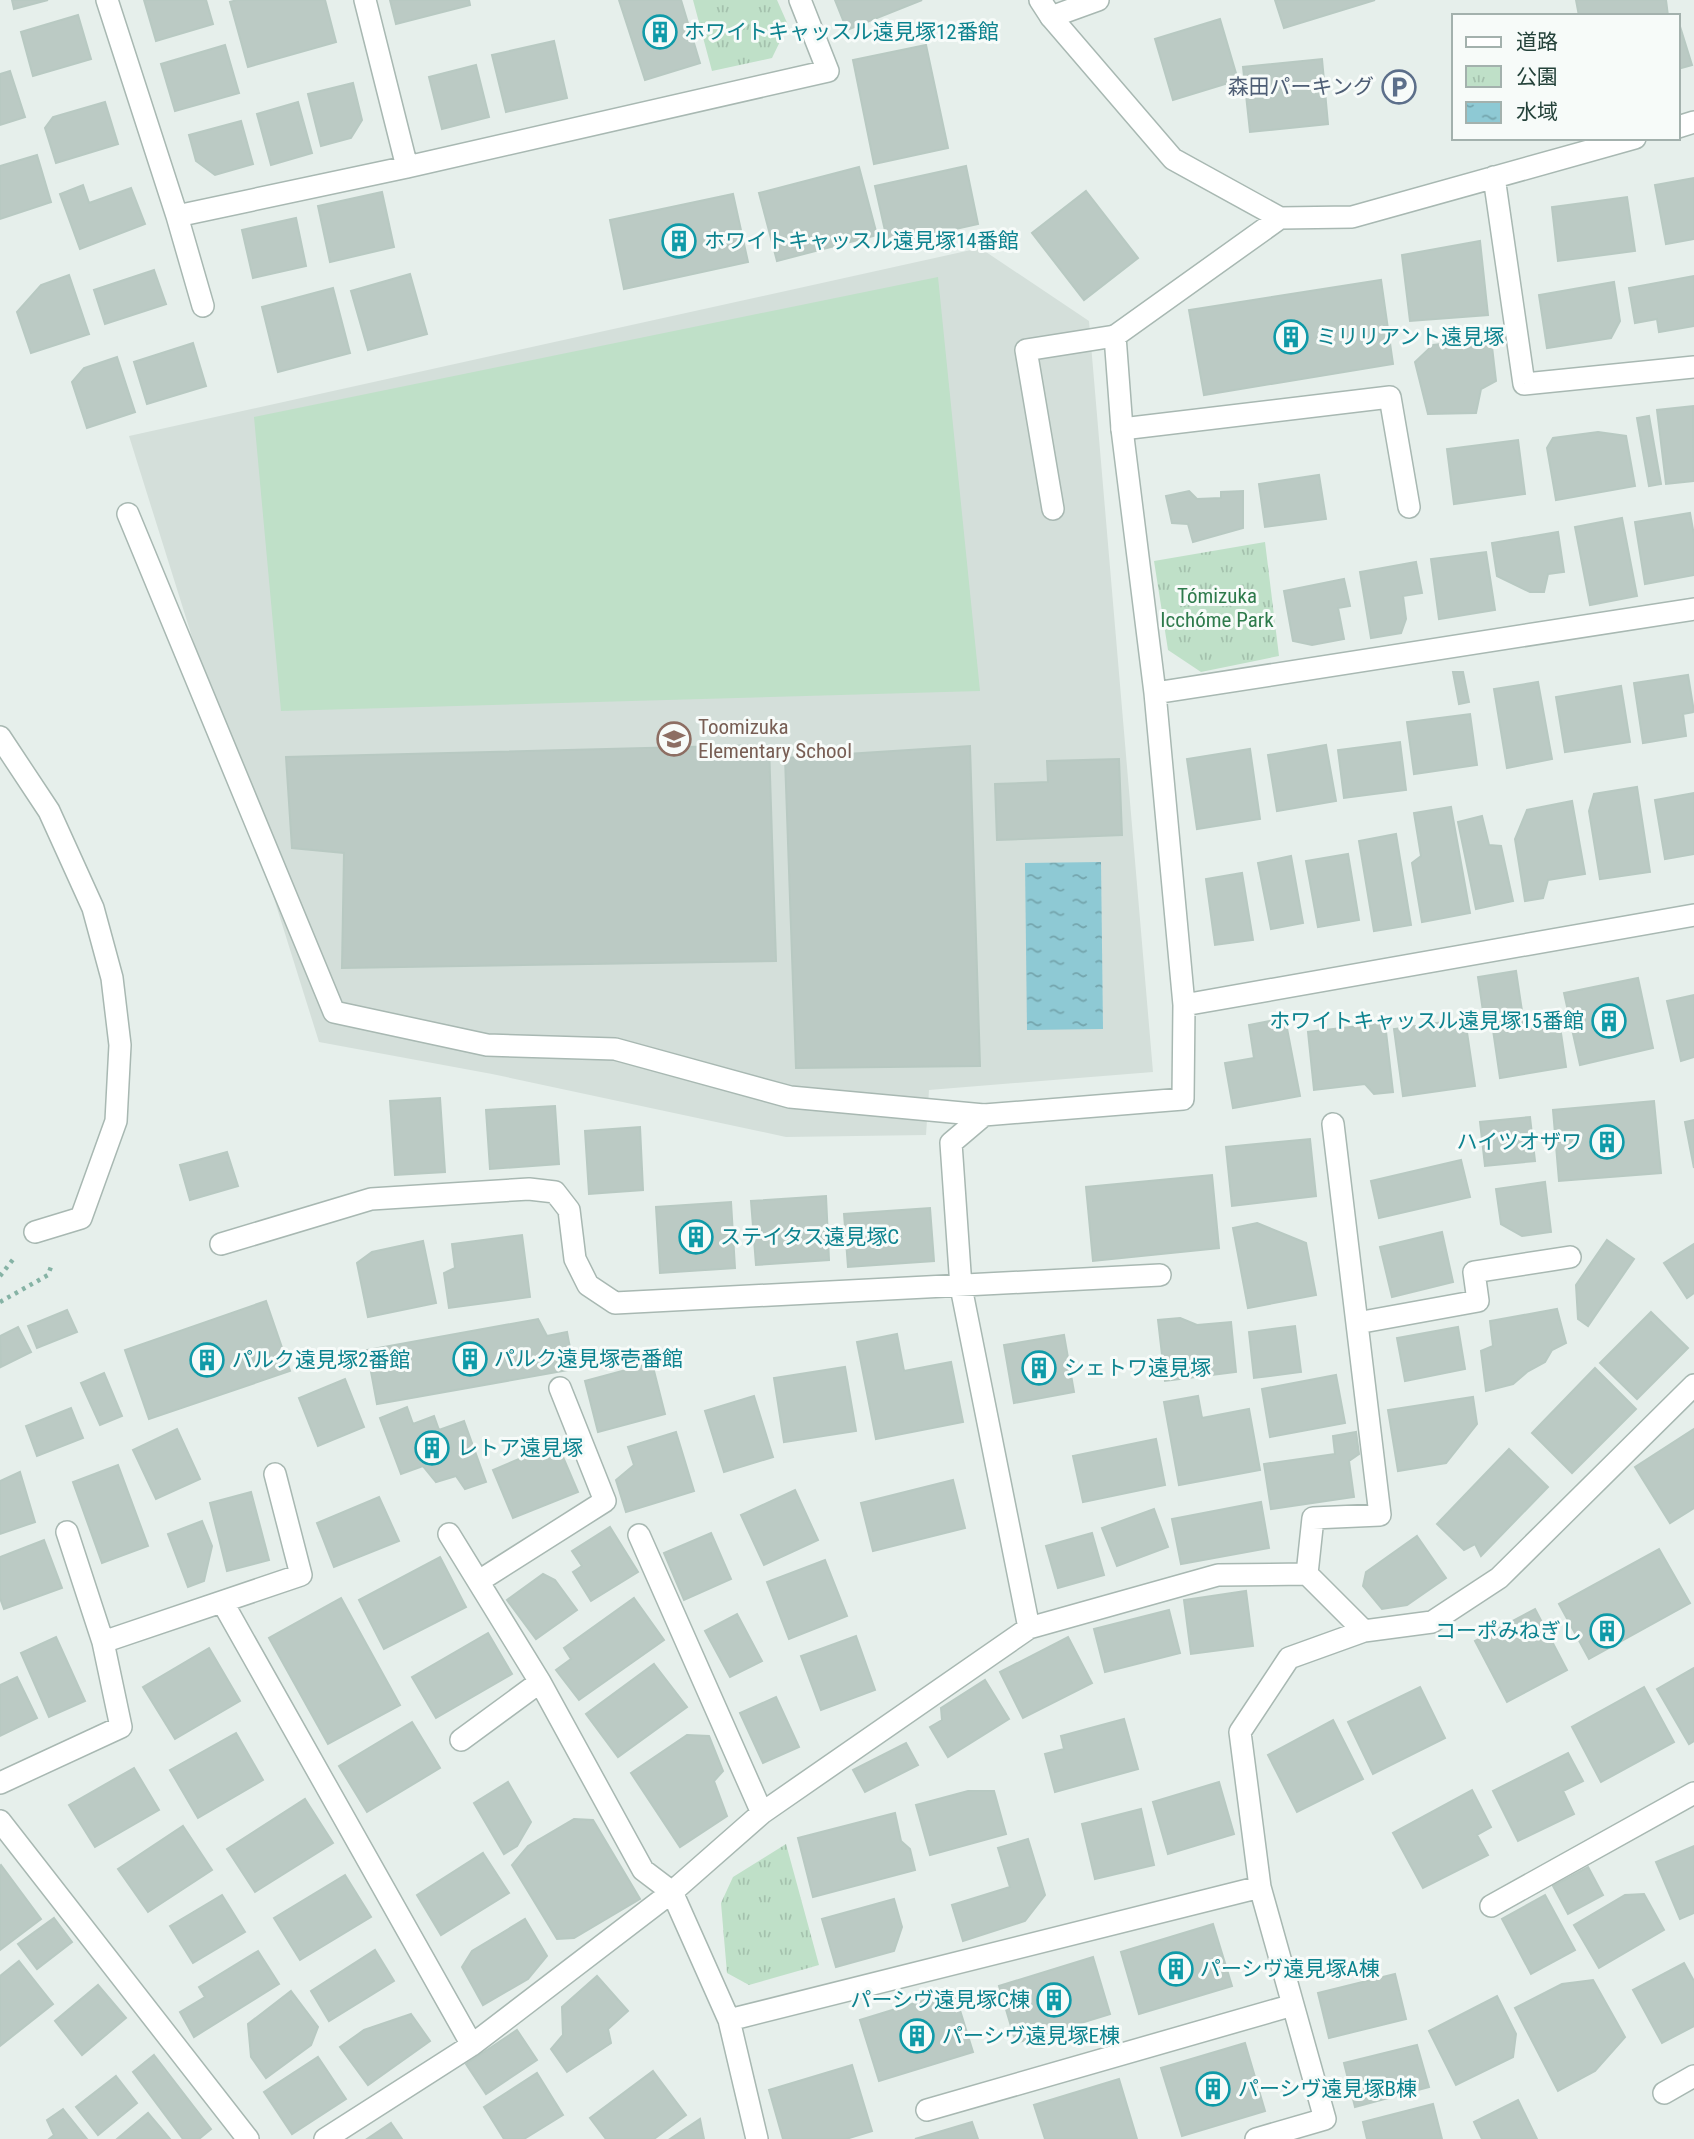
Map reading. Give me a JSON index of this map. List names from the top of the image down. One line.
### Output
{"parks":["Tómizuka Icchóme Park"],"places":{"building":["ホワイトキャッスル遠見塚12番館","ホワイトキャッスル遠見塚14番館","ミリリアント遠見塚","ホワイトキャッスル遠見塚15番館","ハイツオザワ","ステイタス遠見塚C","パルク遠見塚壱番館","パルク遠見塚2番館","シェトワ遠見塚","レトア遠見塚","コーポみねぎし","パーシヴ遠見塚A棟","パーシヴ遠見塚C棟","パーシヴ遠見塚E棟","パーシヴ遠見塚B棟"],"parking":["森田パーキング"],"school or university":["Toomizuka Elementary School"]},"legend":["道路","公園","水域"]}
